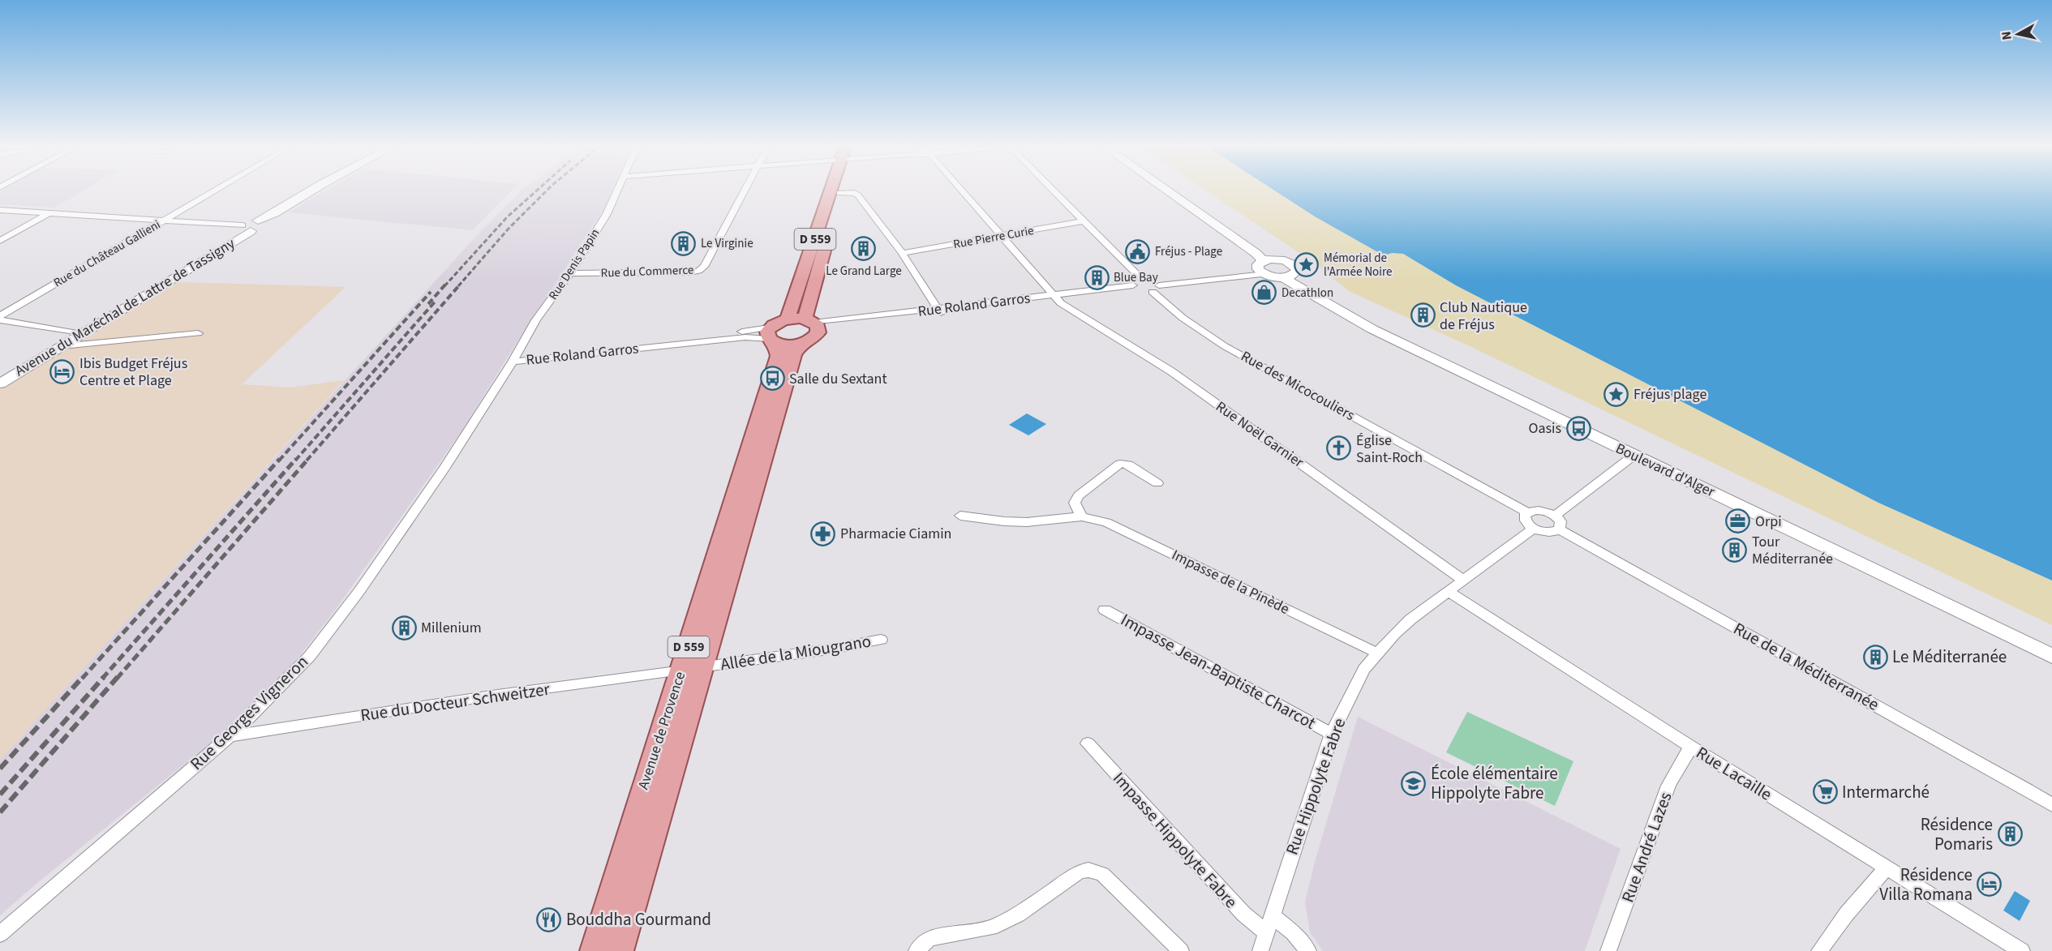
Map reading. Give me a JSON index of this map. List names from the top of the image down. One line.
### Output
{"streets":{"main road":["D 559","Avenue du Maréchal de Lattre de Tassigny","Boulevard d'Alger","Avenue de Provence"],"street":["Rue Pierre Curie","Rue du Château Gallieni","Rue Denis Papin","Rue du Commerce","Rue Roland Garros","Rue des Micocouliers","Rue Noël Garnier","Impasse de la Pinède","Allée de la Miougrano","Rue de la Méditerranée","Impasse Jean-Baptiste Charcot","Rue du Docteur Schweitzer","Rue Georges Vigneron","Rue Lacaille","Rue Hippolyte Fabre","Impasse Hippolyte Fabre","Rue André Lazes"]},"crossings":[["Rue Pierre Curie","Rue Noël Garnier"],["D 559","Rue Roland Garros"],["D 559","Avenue de Provence"],["Rue Denis Papin","Rue du Commerce"],["Rue Denis Papin","Rue Roland Garros"],["Rue Denis Papin","Rue Georges Vigneron"],["Rue Roland Garros","Rue des Micocouliers"],["Rue Roland Garros","Rue Noël Garnier"],["Rue Roland Garros","Boulevard d'Alger"],["Rue Roland Garros","Rue Georges Vigneron"],["Rue Roland Garros","Avenue de Provence"],["Rue Noël Garnier","Rue Hippolyte Fabre"],["Impasse de la Pinède","Rue Hippolyte Fabre"],["Allée de la Miougrano","Rue du Docteur Schweitzer"],["Allée de la Miougrano","Avenue de Provence"],["Impasse Jean-Baptiste Charcot","Rue Hippolyte Fabre"],["Rue du Docteur Schweitzer","Rue Georges Vigneron"],["Rue du Docteur Schweitzer","Avenue de Provence"],["Rue Lacaille","Rue Hippolyte Fabre"],["Rue Lacaille","Rue André Lazes"],["Rue Hippolyte Fabre","Impasse Hippolyte Fabre"]],"places":{"building":["Le Virginie","Le Grand Large","Blue Bay","Club Nautique de Fréjus","Tour Méditerranée","Millenium","Le Méditerranée","Résidence Pomaris"],"public building":["Fréjus - Plage"],"place":["Mémorial de l'Armée Noire","Fréjus plage"],"shop":["Decathlon"],"hotel":["Ibis Budget Fréjus Centre et Plage","Résidence Villa Romana"],"bus stop":["Salle du Sextant","Oasis"],"church":["Église Saint-Roch"],"office":["Orpi"],"pharmacy":["Pharmacie Ciamin"],"school or university":["École élémentaire Hippolyte Fabre"],"supermarket":["Intermarché"],"restaurant":["Bouddha Gourmand"]},"north":"left"}
